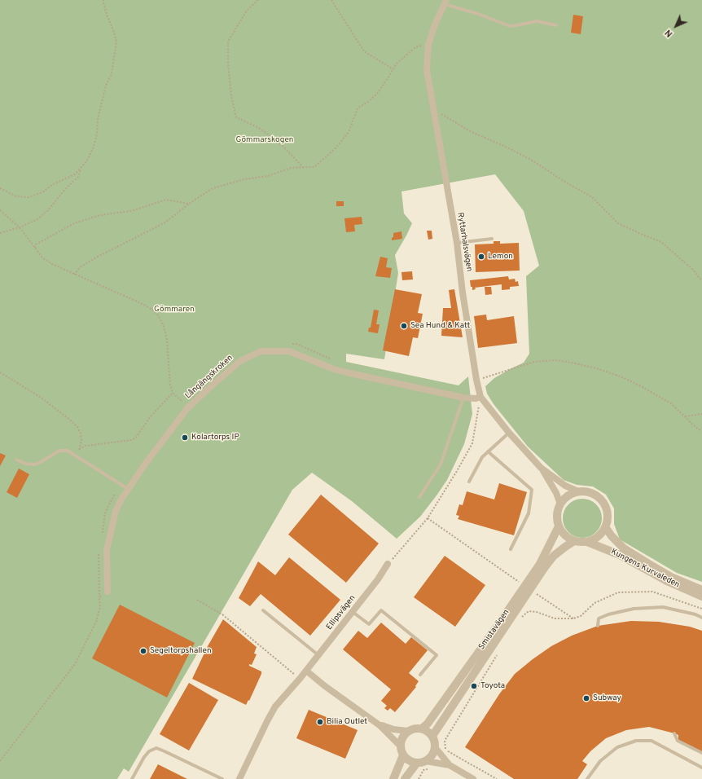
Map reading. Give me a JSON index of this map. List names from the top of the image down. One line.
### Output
{"streets":{"street":["Ryttarhalsvägen","Långängskroken","Kungens Kurvaleden","Ellipsvägen","Smistavägen"]},"crossings":[["Ryttarhalsvägen","Långängskroken"],["Ryttarhalsvägen","Kungens Kurvaleden"],["Ryttarhalsvägen","Smistavägen"],["Kungens Kurvaleden","Smistavägen"]],"parks":["Gömmarskogen","Gömmaren"],"places":["Lemon","Sea Hund & Katt","Kolartorps IP","Segeltorpshallen","Toyota","Subway","Bilia Outlet"],"north":"bottom left"}
